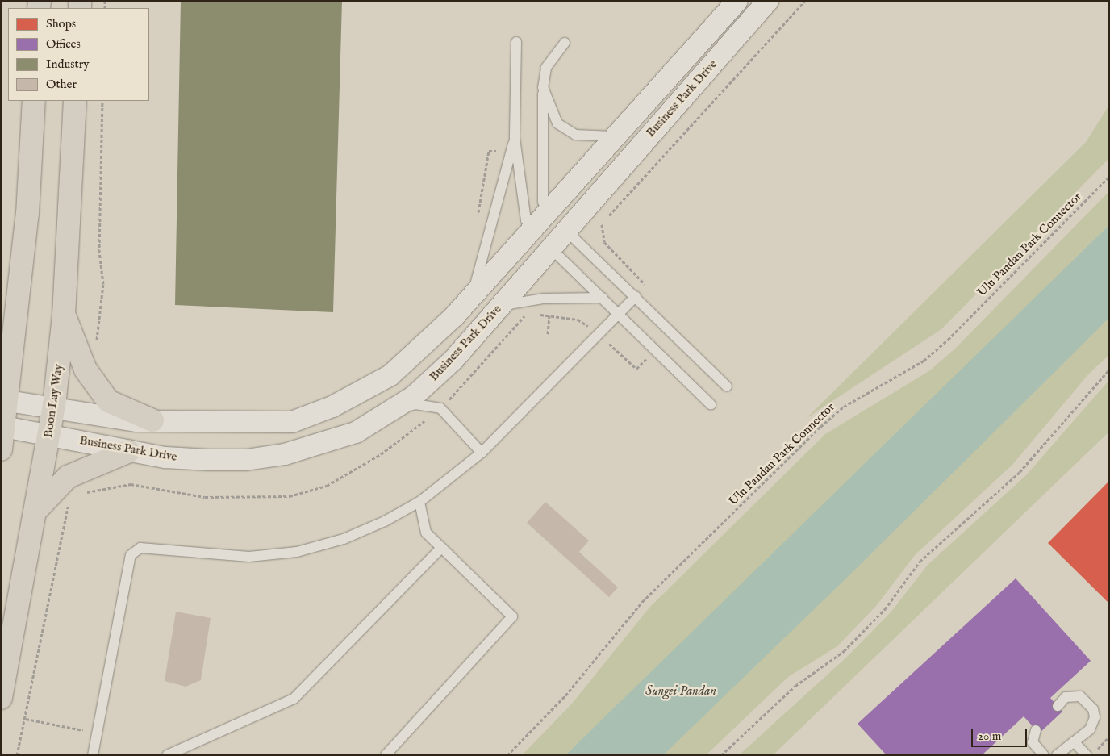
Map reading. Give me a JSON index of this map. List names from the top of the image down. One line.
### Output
{"streets":{"main road":["Boon Lay Way"],"street":["Business Park Drive"],"path":["Ulu Pandan Park Connector"]},"crossings":[["Business Park Drive","Boon Lay Way"]],"water":["Sungei Pandan"],"legend":["Shops","Offices","Industry","Other"],"scale_bar":"20 m"}
